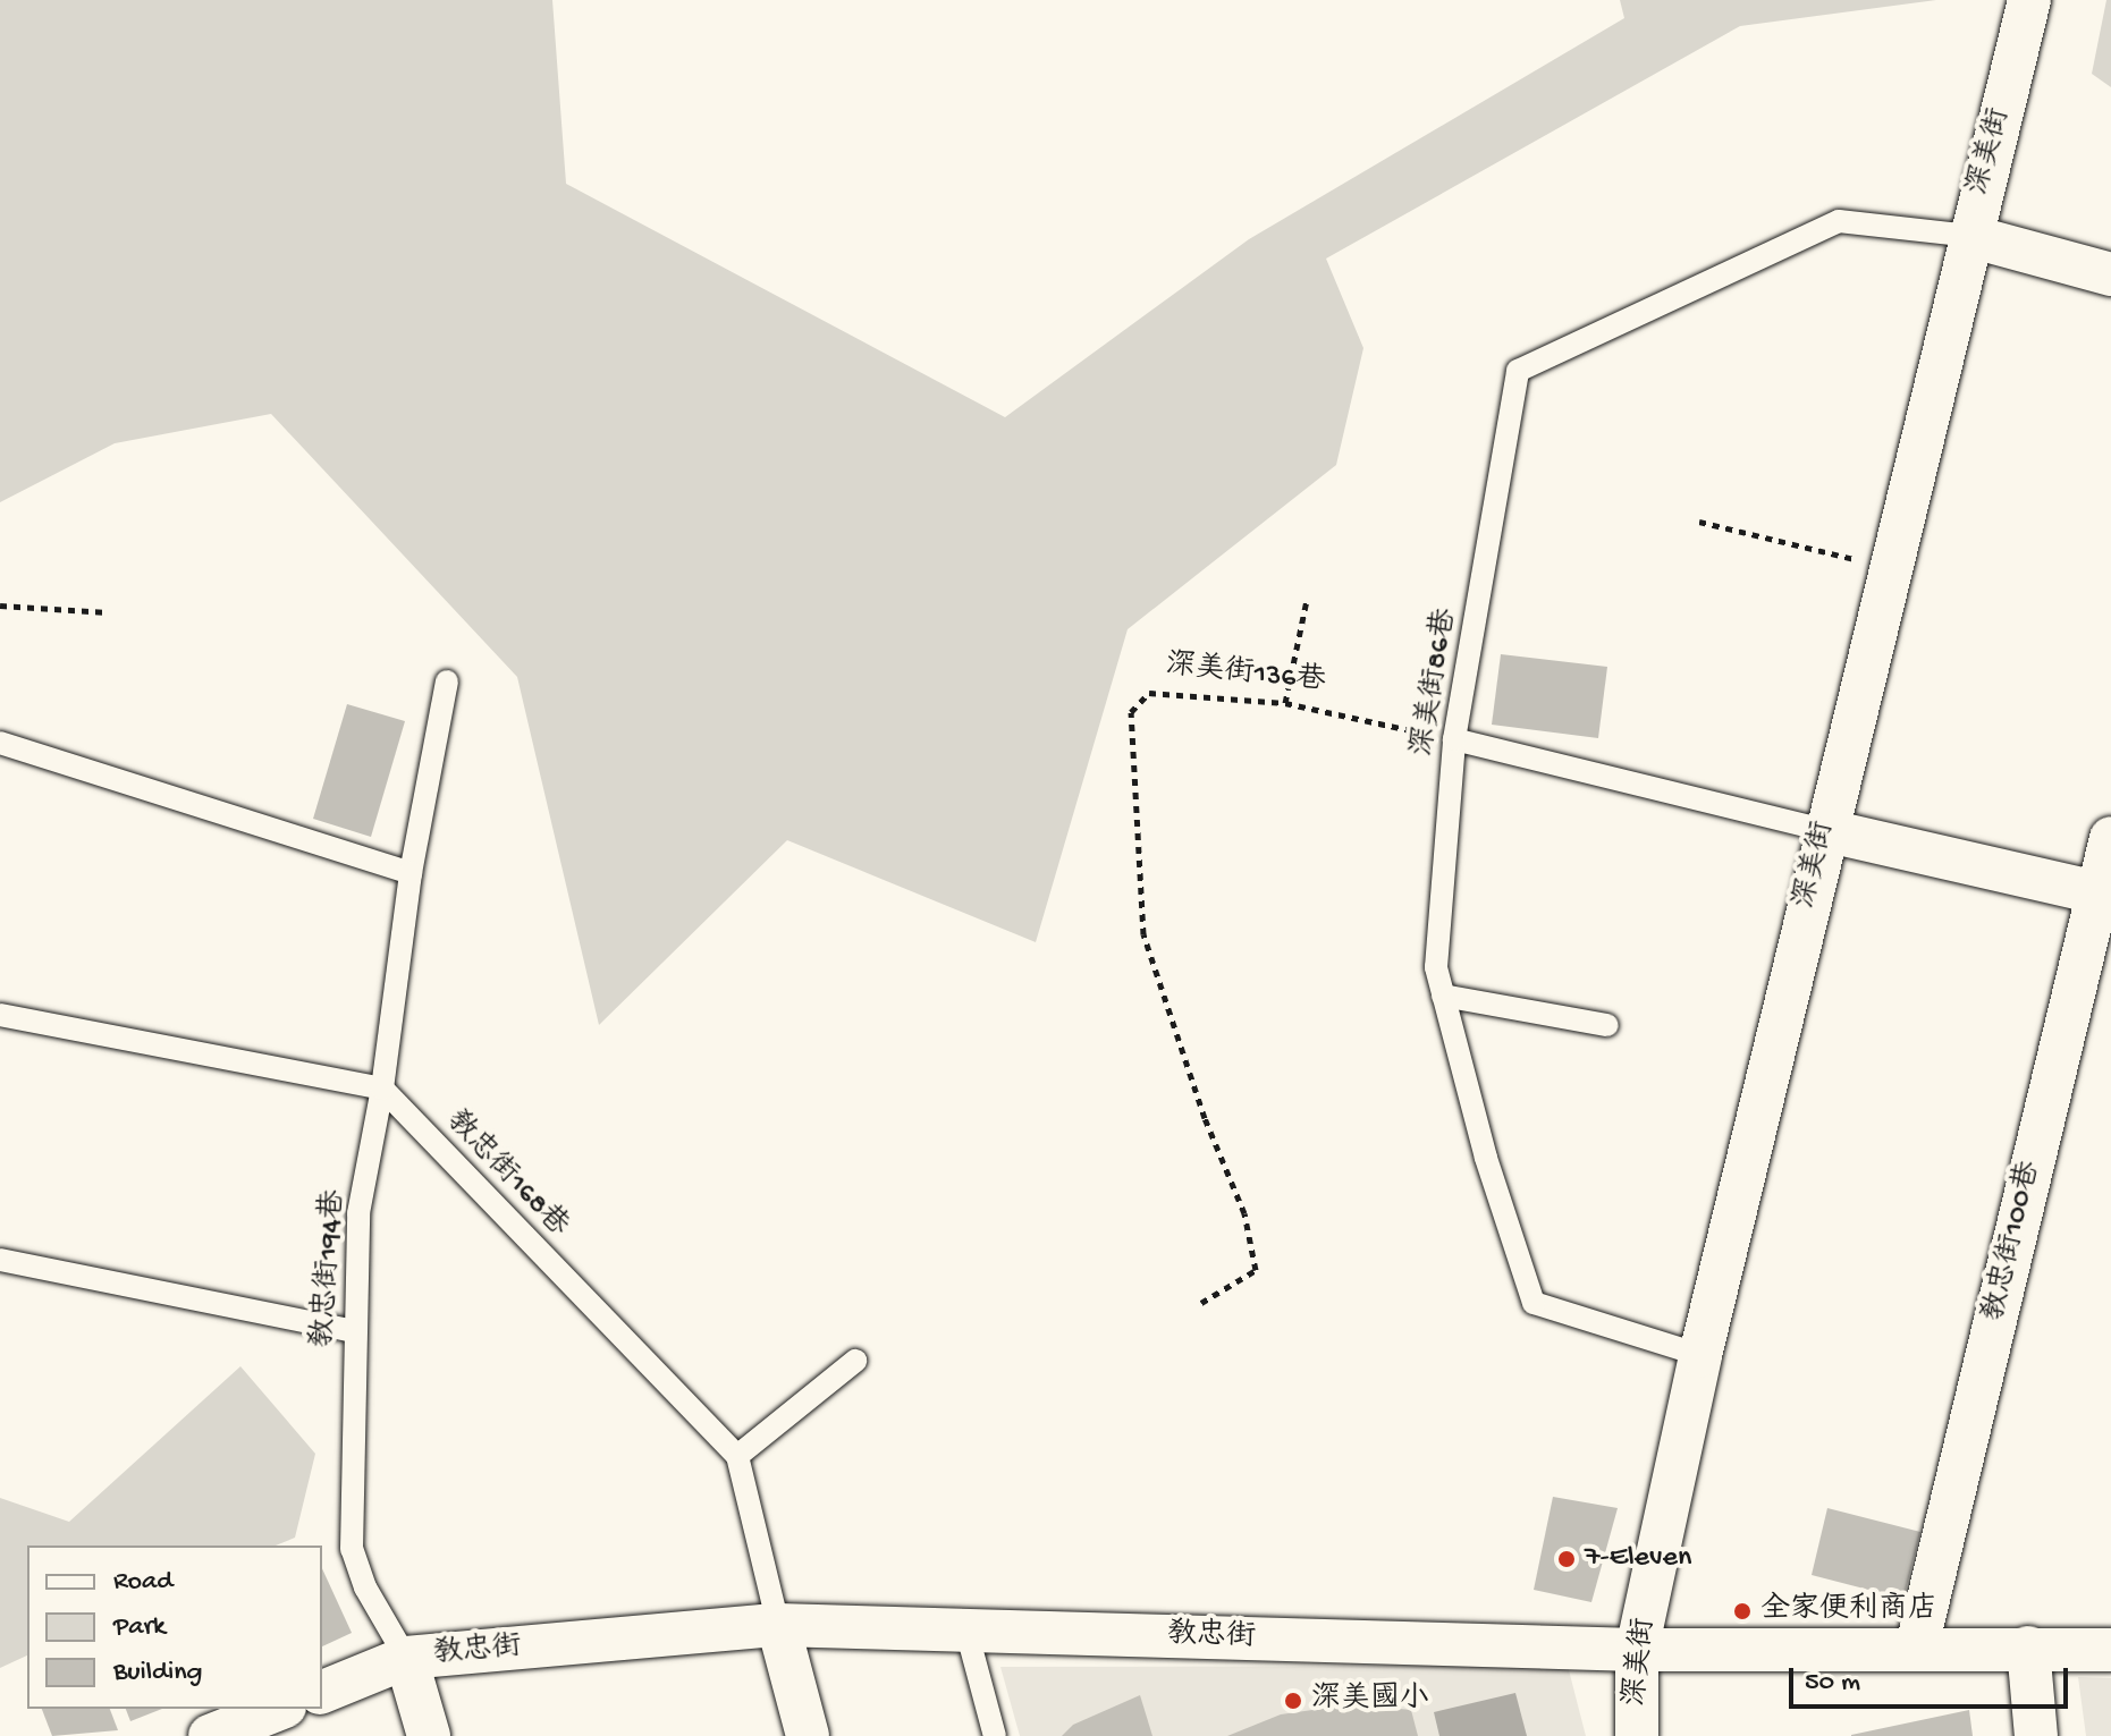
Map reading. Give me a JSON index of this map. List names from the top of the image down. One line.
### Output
{"streets":{"street":["深美街","教忠街100巷","教忠街"],"lane":["深美街86巷","教忠街168巷","教忠街194巷"],"path":["深美街136巷"]},"crossings":[["深美街","深美街86巷"],["深美街","教忠街"],["深美街136巷","深美街86巷"],["教忠街168巷","教忠街194巷"],["教忠街100巷","教忠街"],["教忠街194巷","教忠街"]],"places":["7-Eleven","全家便利商店","深美國小"],"legend":["Road","Park","Building"],"scale_bar":"50 m"}
